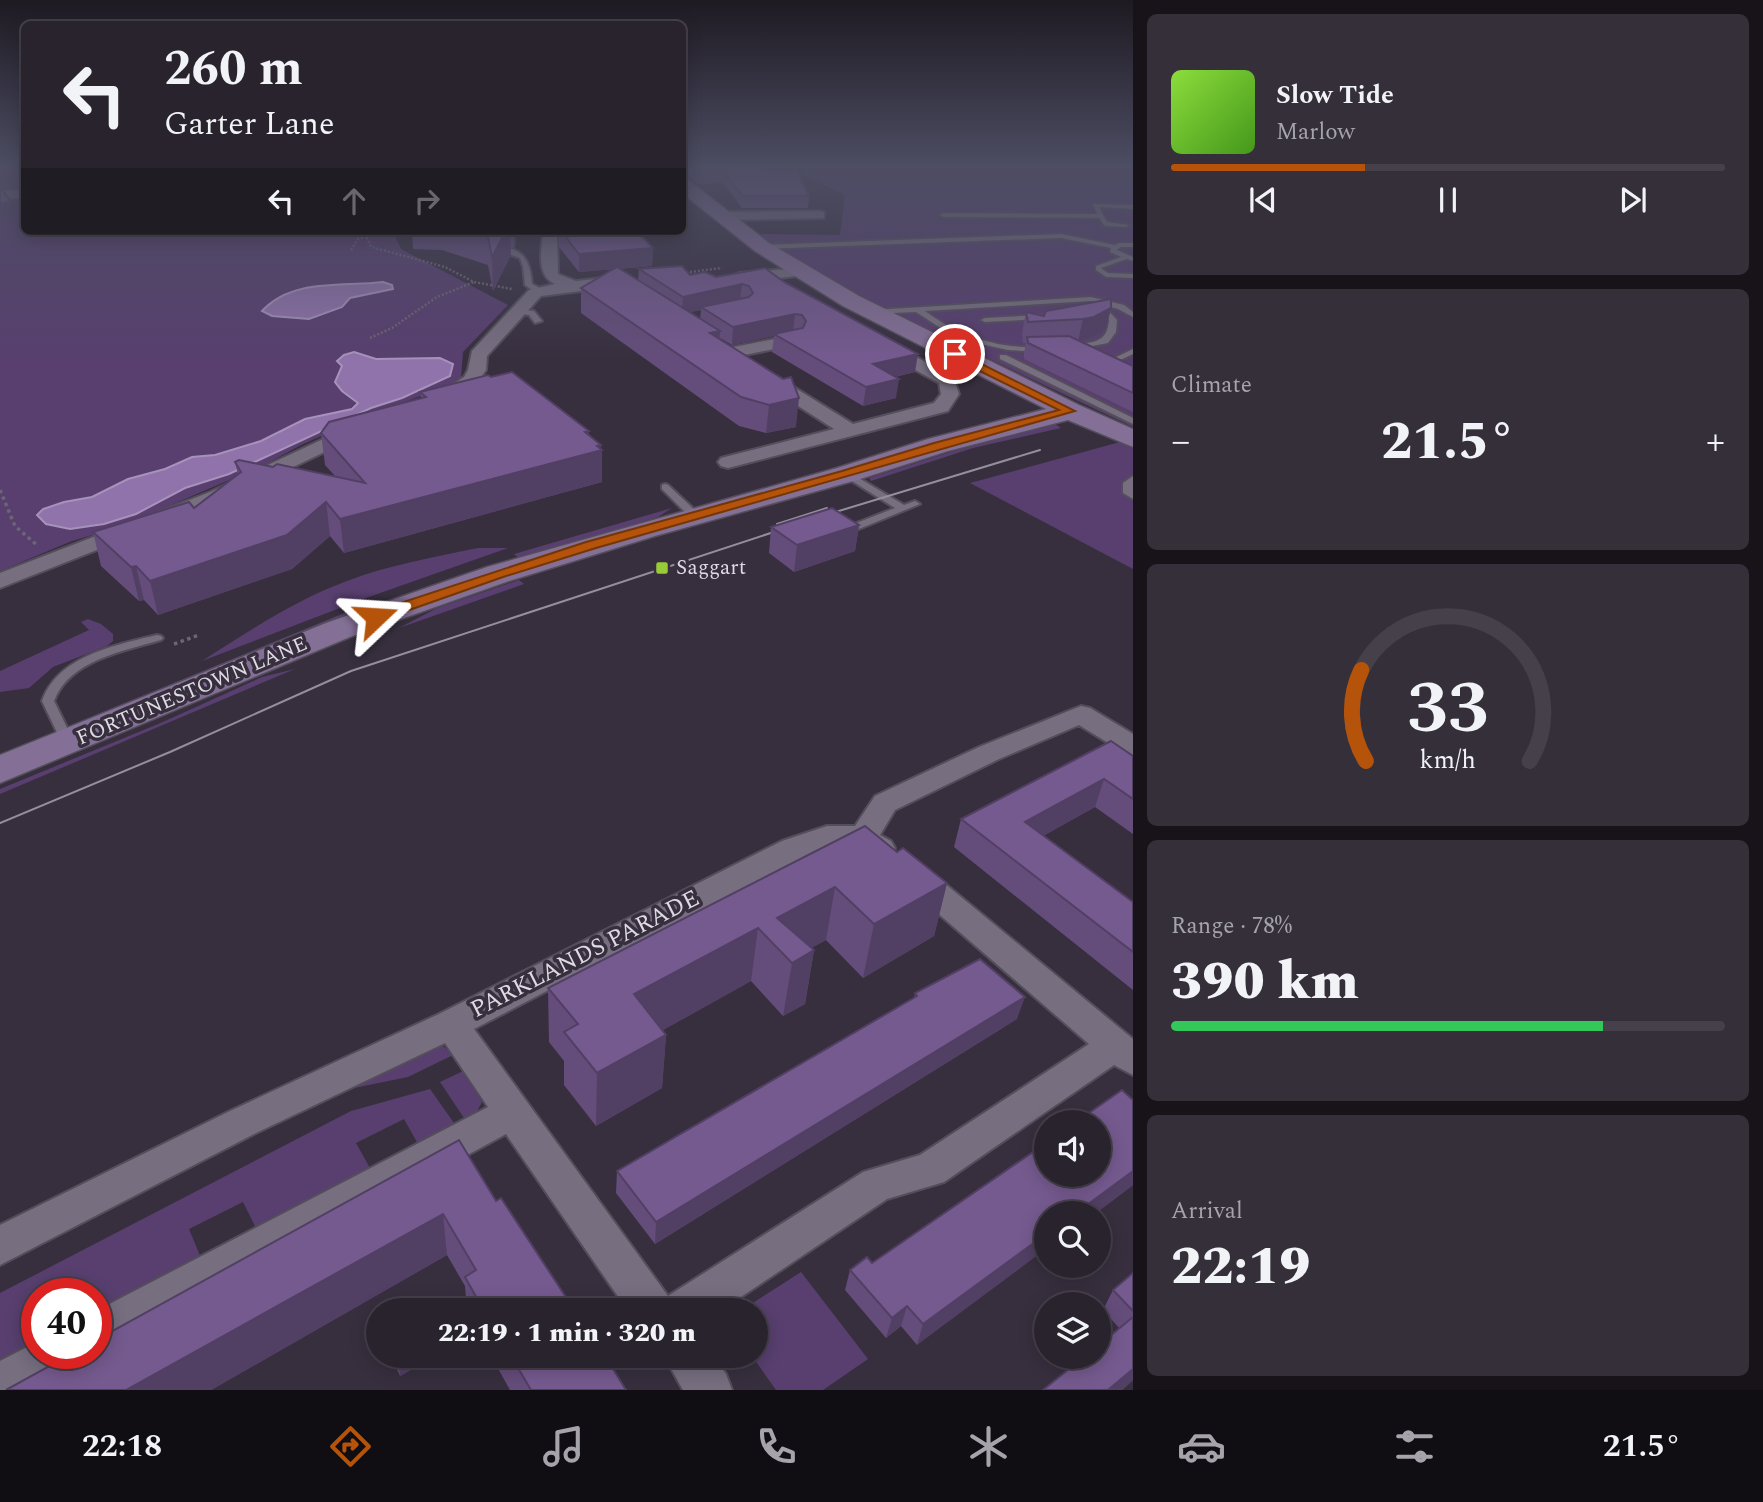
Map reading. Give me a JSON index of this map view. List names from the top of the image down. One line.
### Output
{"streets":{"street":["FORTUNESTOWN LANE","PARKLANDS PARADE"]},"places":{"transit":["Saggart"]},"page":{"turn":["260 m","Garter Lane"],"song":["Slow Tide","Marlow"],"tile":["Climate",["Range · 78%","390 km"],["Arrival","22:19"]],"heat":["−","21.5°","+"],"limit":"40","trip":"22:19 · 1 min · 320 m","tabs":["22:18","21.5°"],"gauge":["33","km/h"]}}
